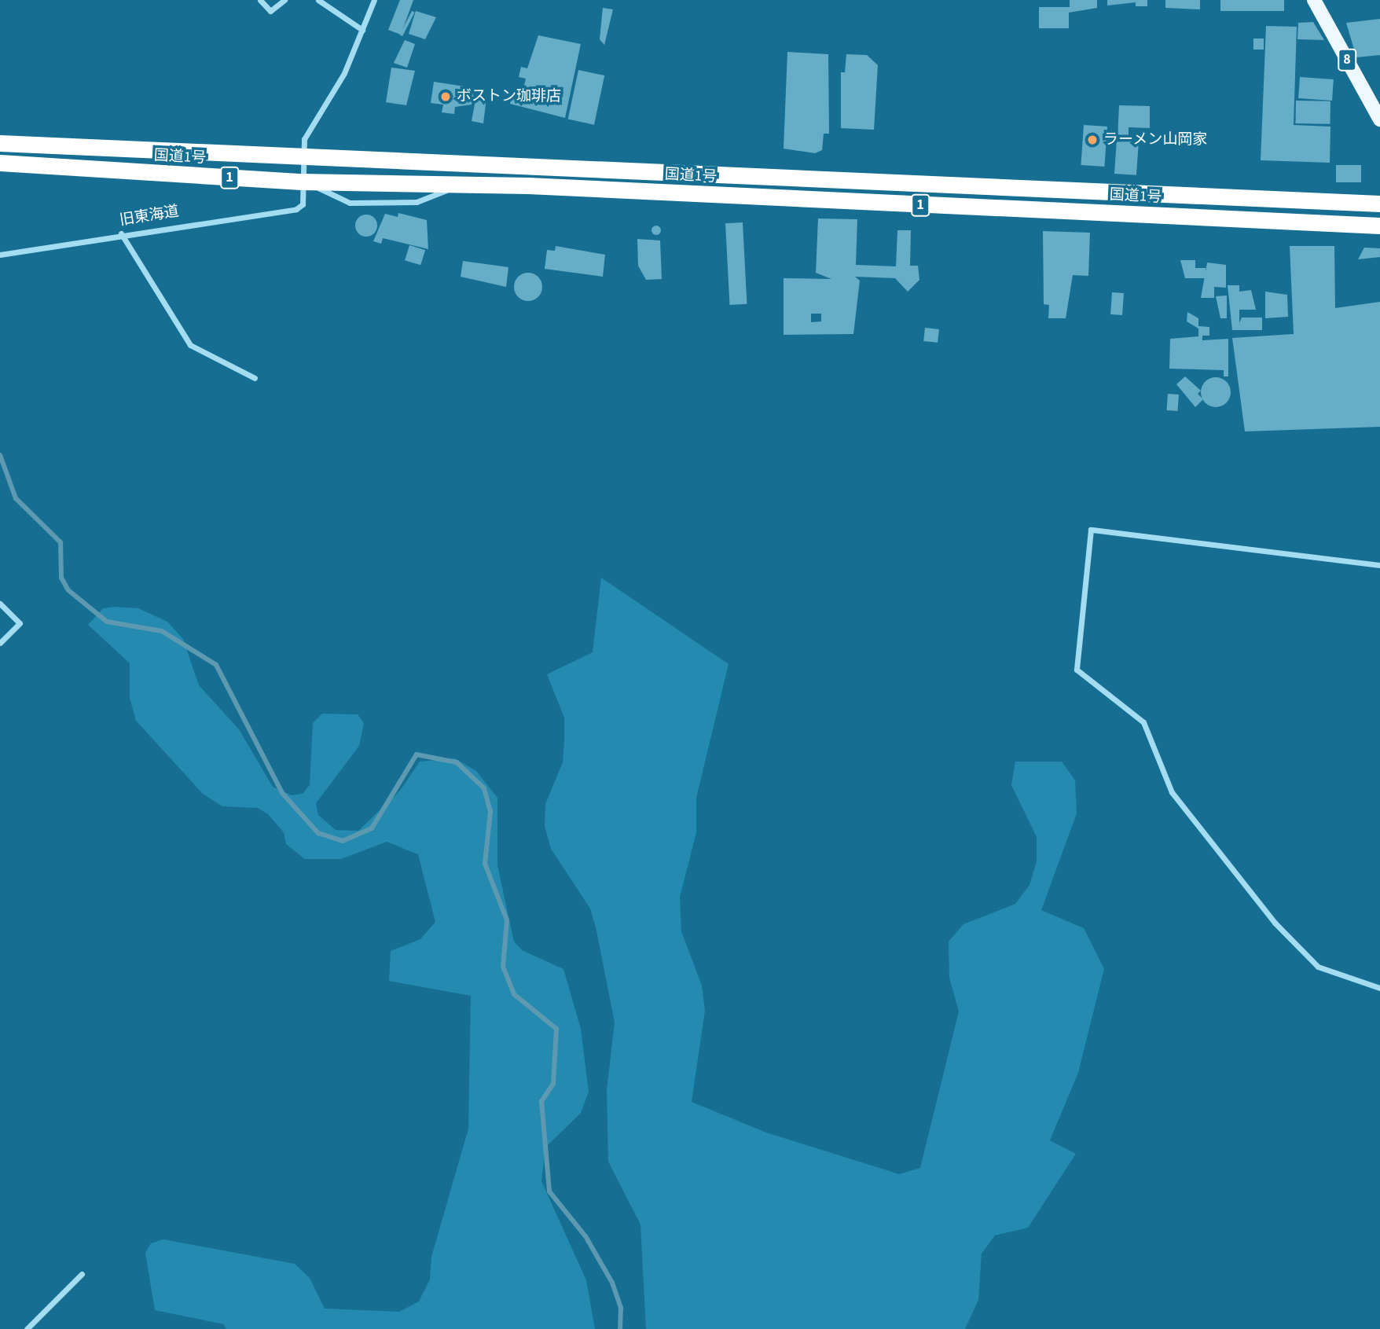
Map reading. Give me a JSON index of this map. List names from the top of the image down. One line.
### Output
{"streets":{"highway":["国道1号","1"],"main road":["8"],"street":["旧東海道"]},"crossings":[["国道1号","旧東海道"]],"places":["ボストン珈琲店","ラーメン山岡家"]}
